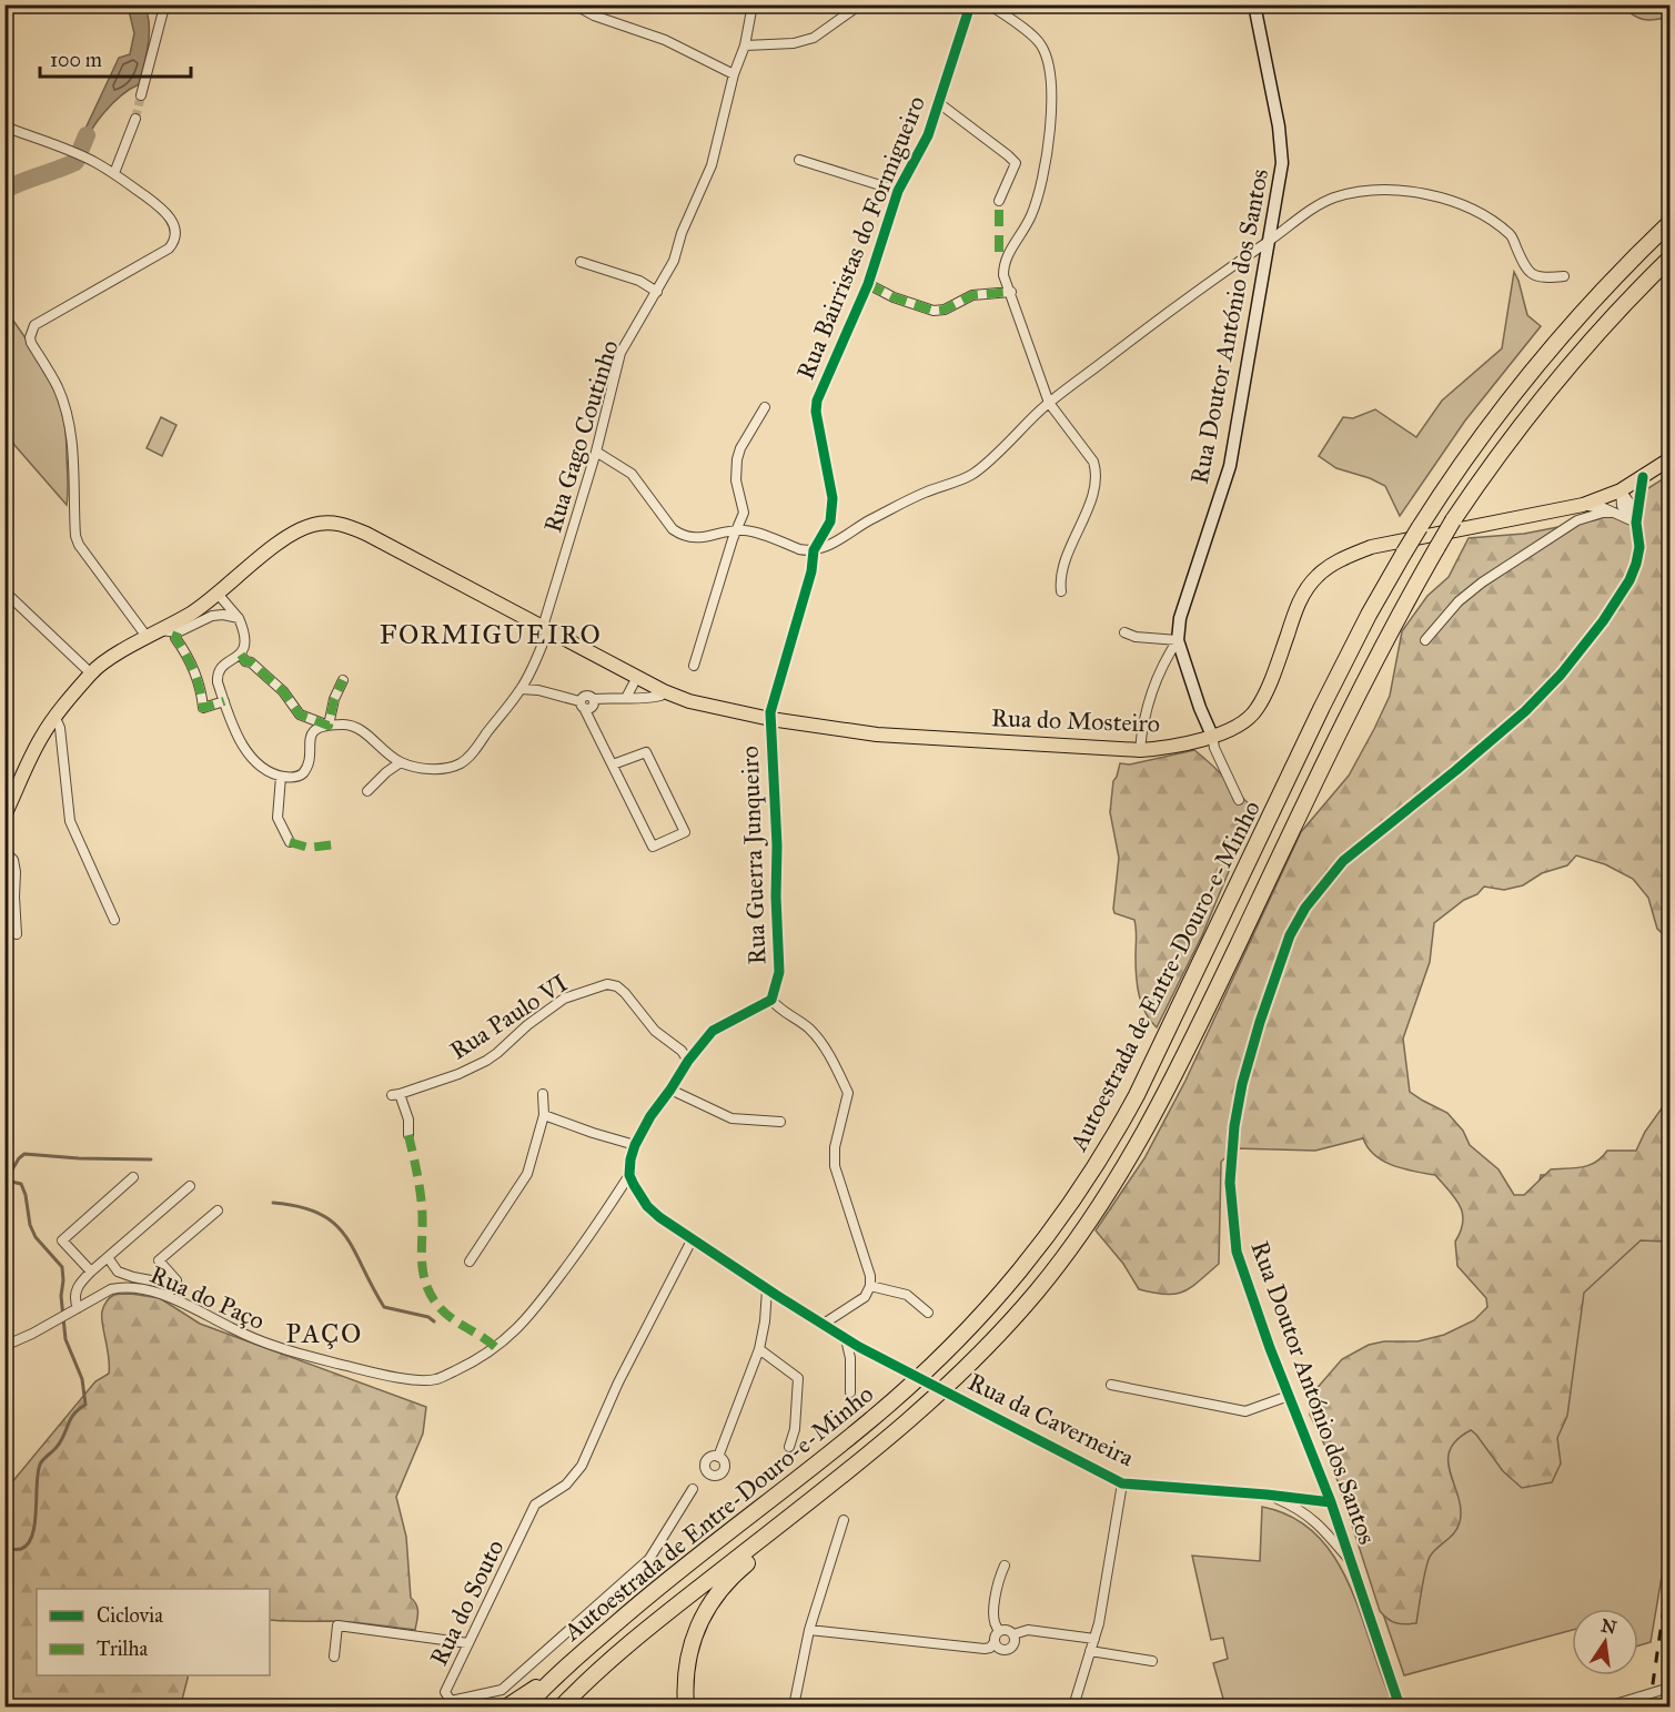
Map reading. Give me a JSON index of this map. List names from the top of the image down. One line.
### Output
{"streets":{"highway":["Autoestrada de Entre-Douro-e-Minho"],"main road":["Rua do Mosteiro"],"street":["Rua Bairristas do Formigueiro","Rua Doutor António dos Santos","Rua Gago Coutinho","Rua Guerra Junqueiro","Rua Paulo VI","Rua do Paço","Rua da Caverneira","Rua do Souto"]},"crossings":[["Rua Bairristas do Formigueiro","Rua do Mosteiro"],["Rua Bairristas do Formigueiro","Rua Guerra Junqueiro"],["Rua Doutor António dos Santos","Rua do Mosteiro"],["Rua Doutor António dos Santos","Rua da Caverneira"],["Rua Gago Coutinho","Rua do Mosteiro"],["Rua do Mosteiro","Rua Guerra Junqueiro"],["Rua Guerra Junqueiro","Rua Paulo VI"],["Rua Guerra Junqueiro","Rua do Paço"]],"districts":["FORMIGUEIRO","PAÇO"],"legend":["Ciclovia","Trilha"],"scale_bar":"100 m","north":"top"}
